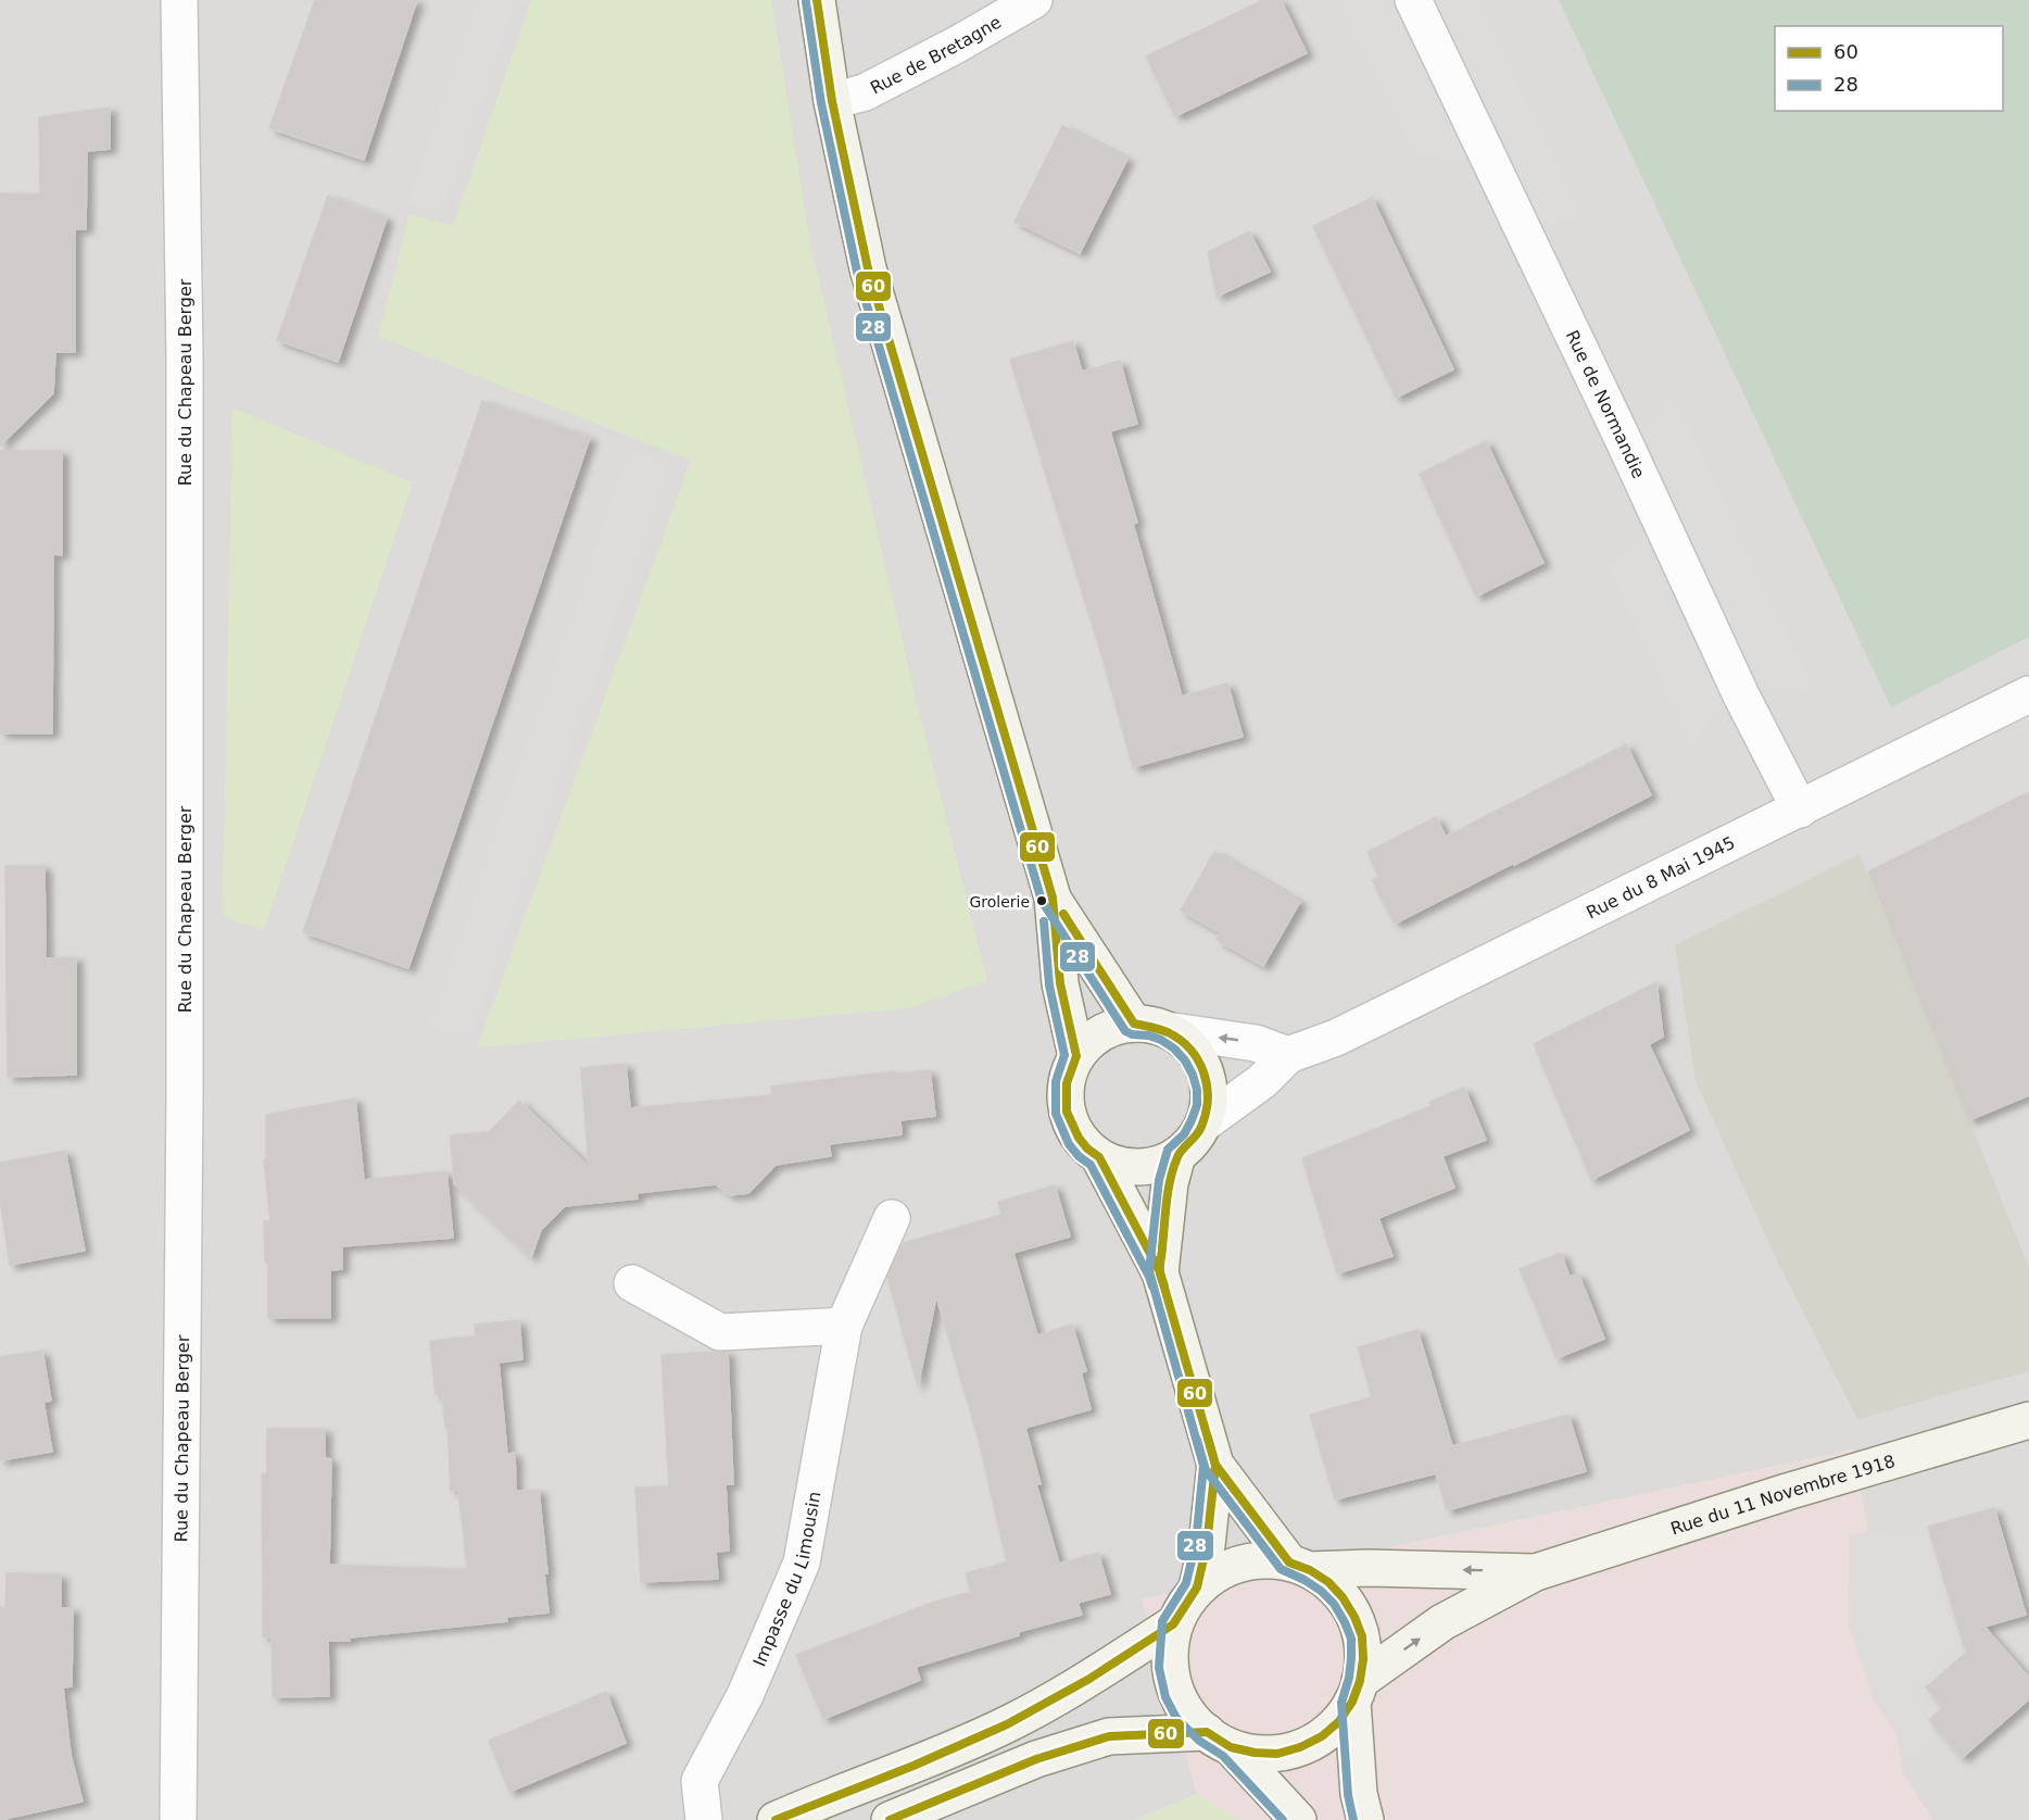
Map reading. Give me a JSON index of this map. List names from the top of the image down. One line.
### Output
{"streets":{"street":["Rue de Bretagne","Rue du Chapeau Berger","Rue de Normandie","Rue du 8 Mai 1945","Rue du 11 Novembre 1918","Impasse du Limousin"]},"crossings":[["Rue de Normandie","Rue du 8 Mai 1945"]],"places":["Grolerie"],"lines":["transit line 60","transit line 28"],"legend":["60","28"]}
